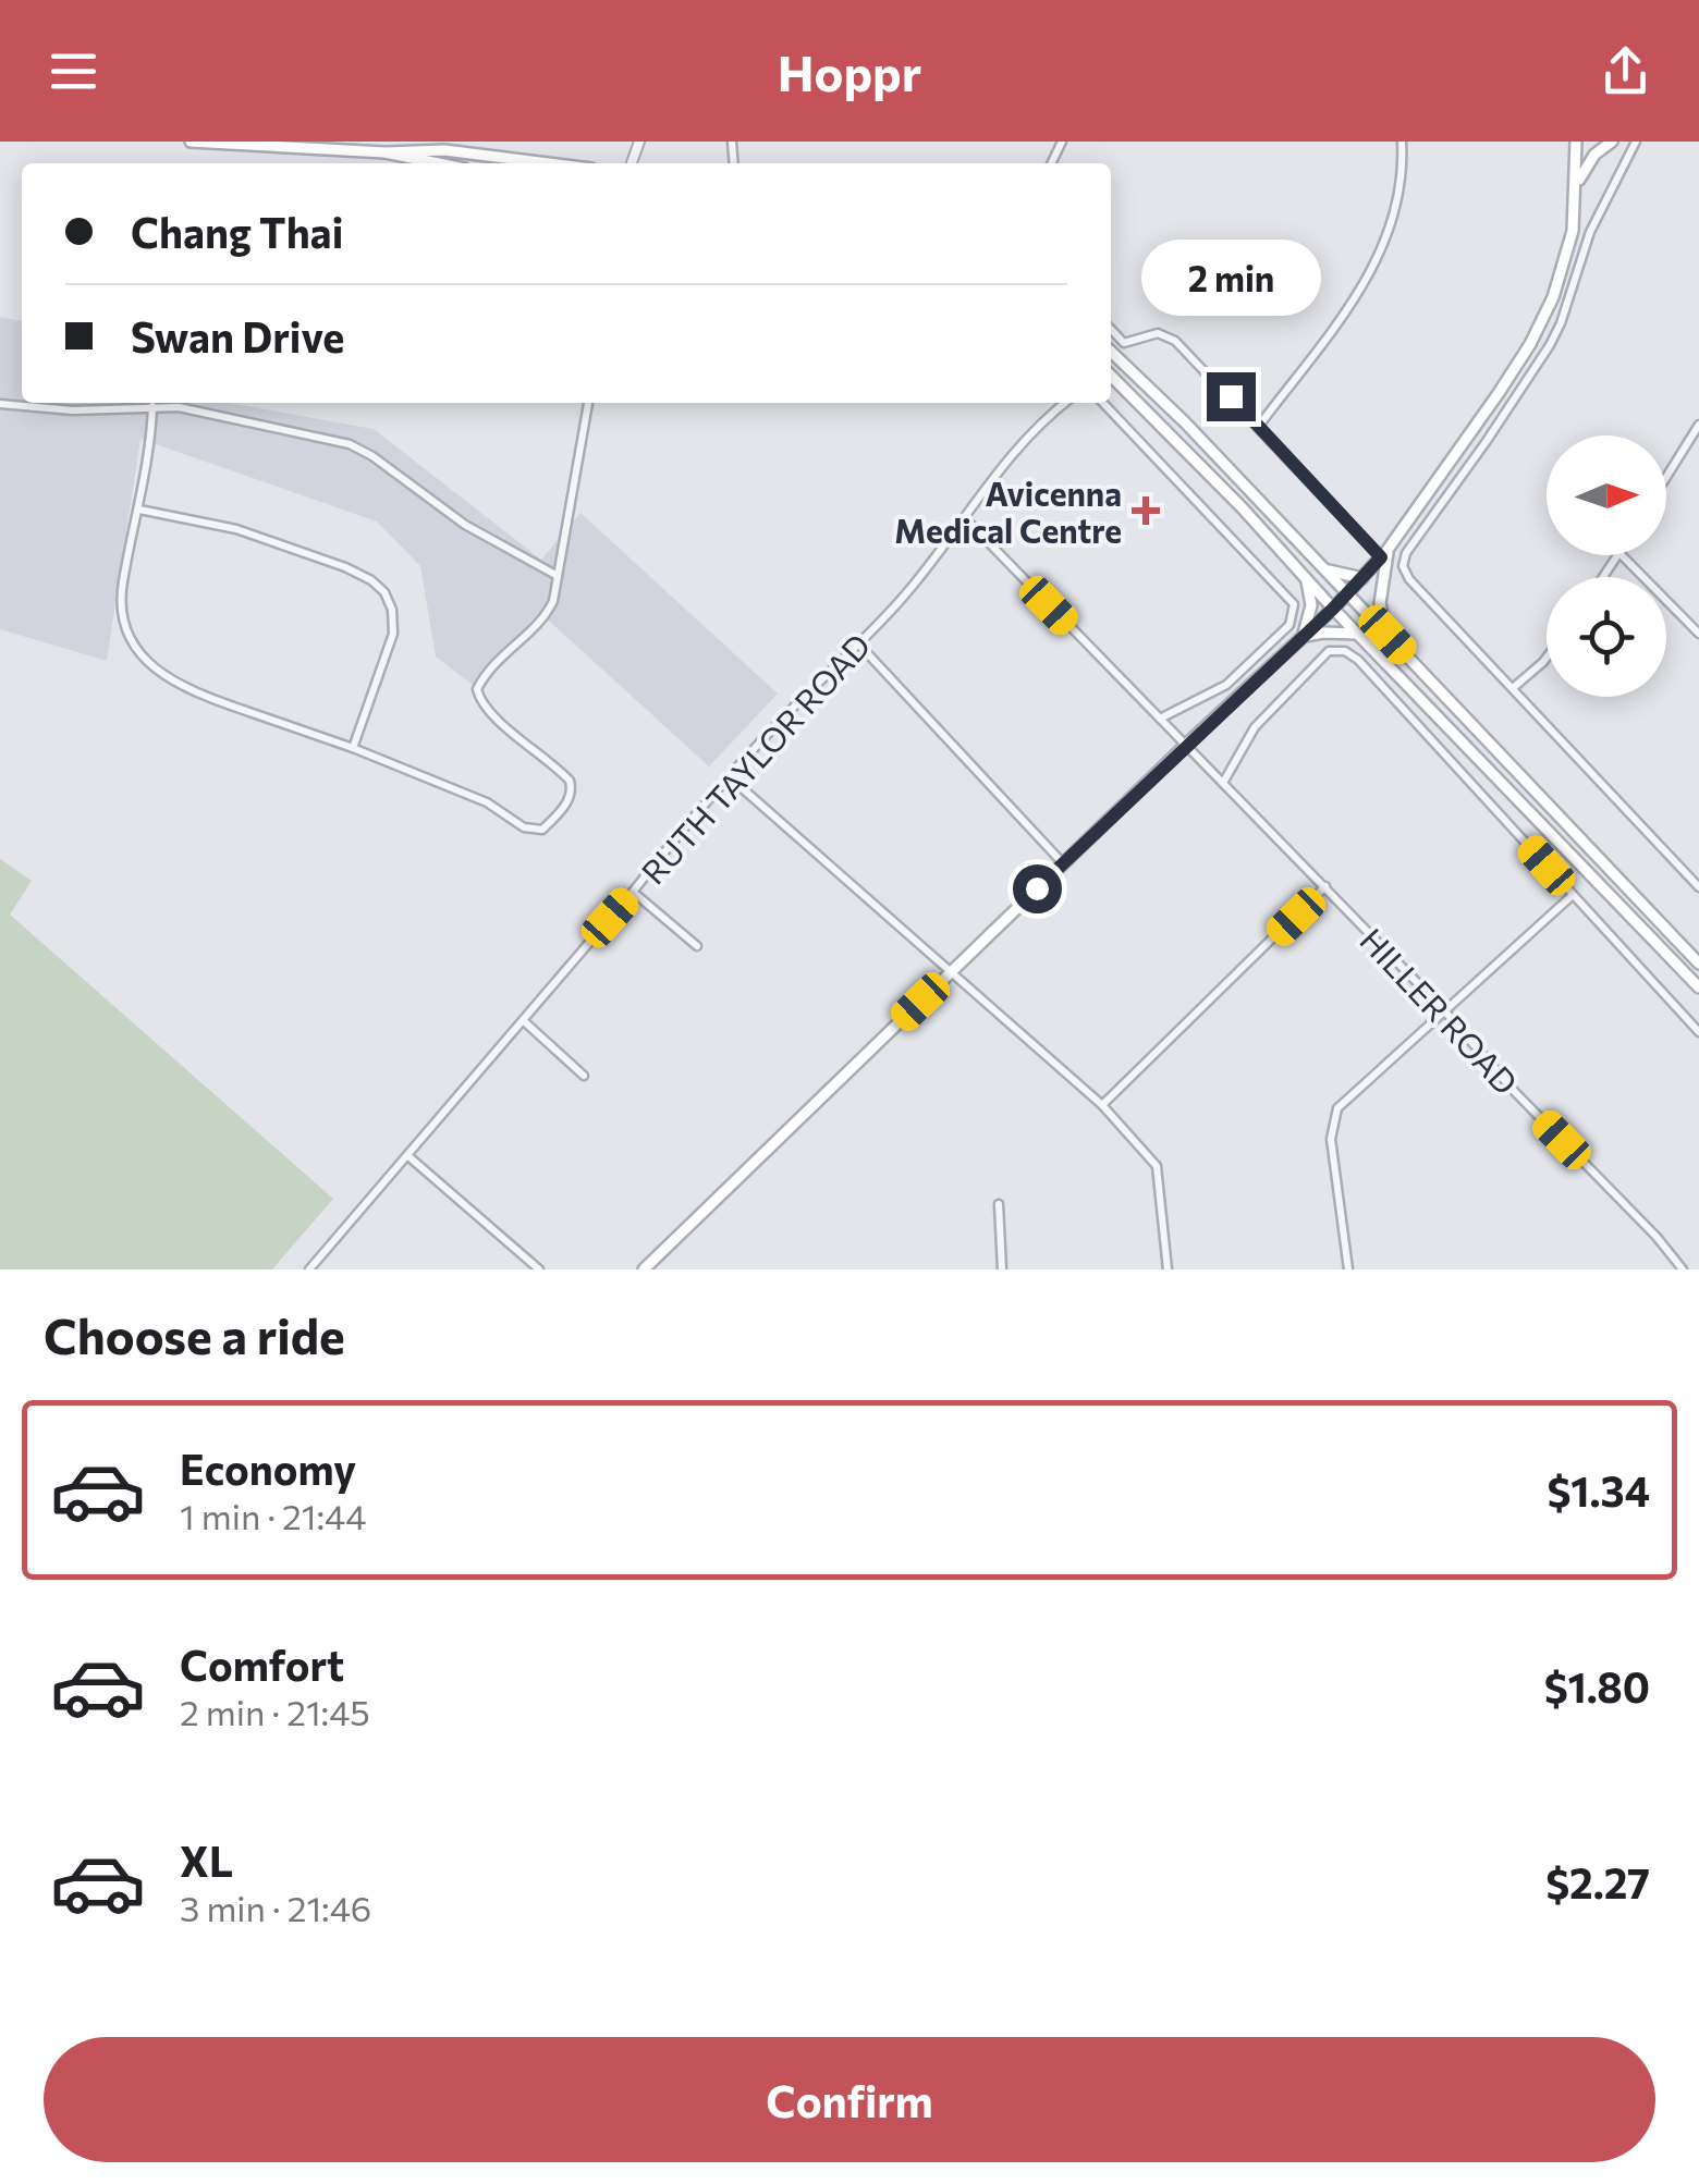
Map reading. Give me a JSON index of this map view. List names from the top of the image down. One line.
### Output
{"streets":{"street":["RUTH TAYLOR ROAD","HILLER ROAD"]},"crossings":[["RUTH TAYLOR ROAD","HILLER ROAD"]],"places":{"health":["Avicenna Medical Centre"]},"north":"right","page":{"header":"Hoppr","banner":["Chang Thai","Swan Drive"],"bubble":"2 min","heading":"Choose a ride","list":[{"name":"Economy","note":"1 min · 21:44","value":"$1.34"},{"name":"Comfort","note":"2 min · 21:45","value":"$1.80"},{"name":"XL","note":"3 min · 21:46","value":"$2.27"}],"buttons":"Confirm"}}
